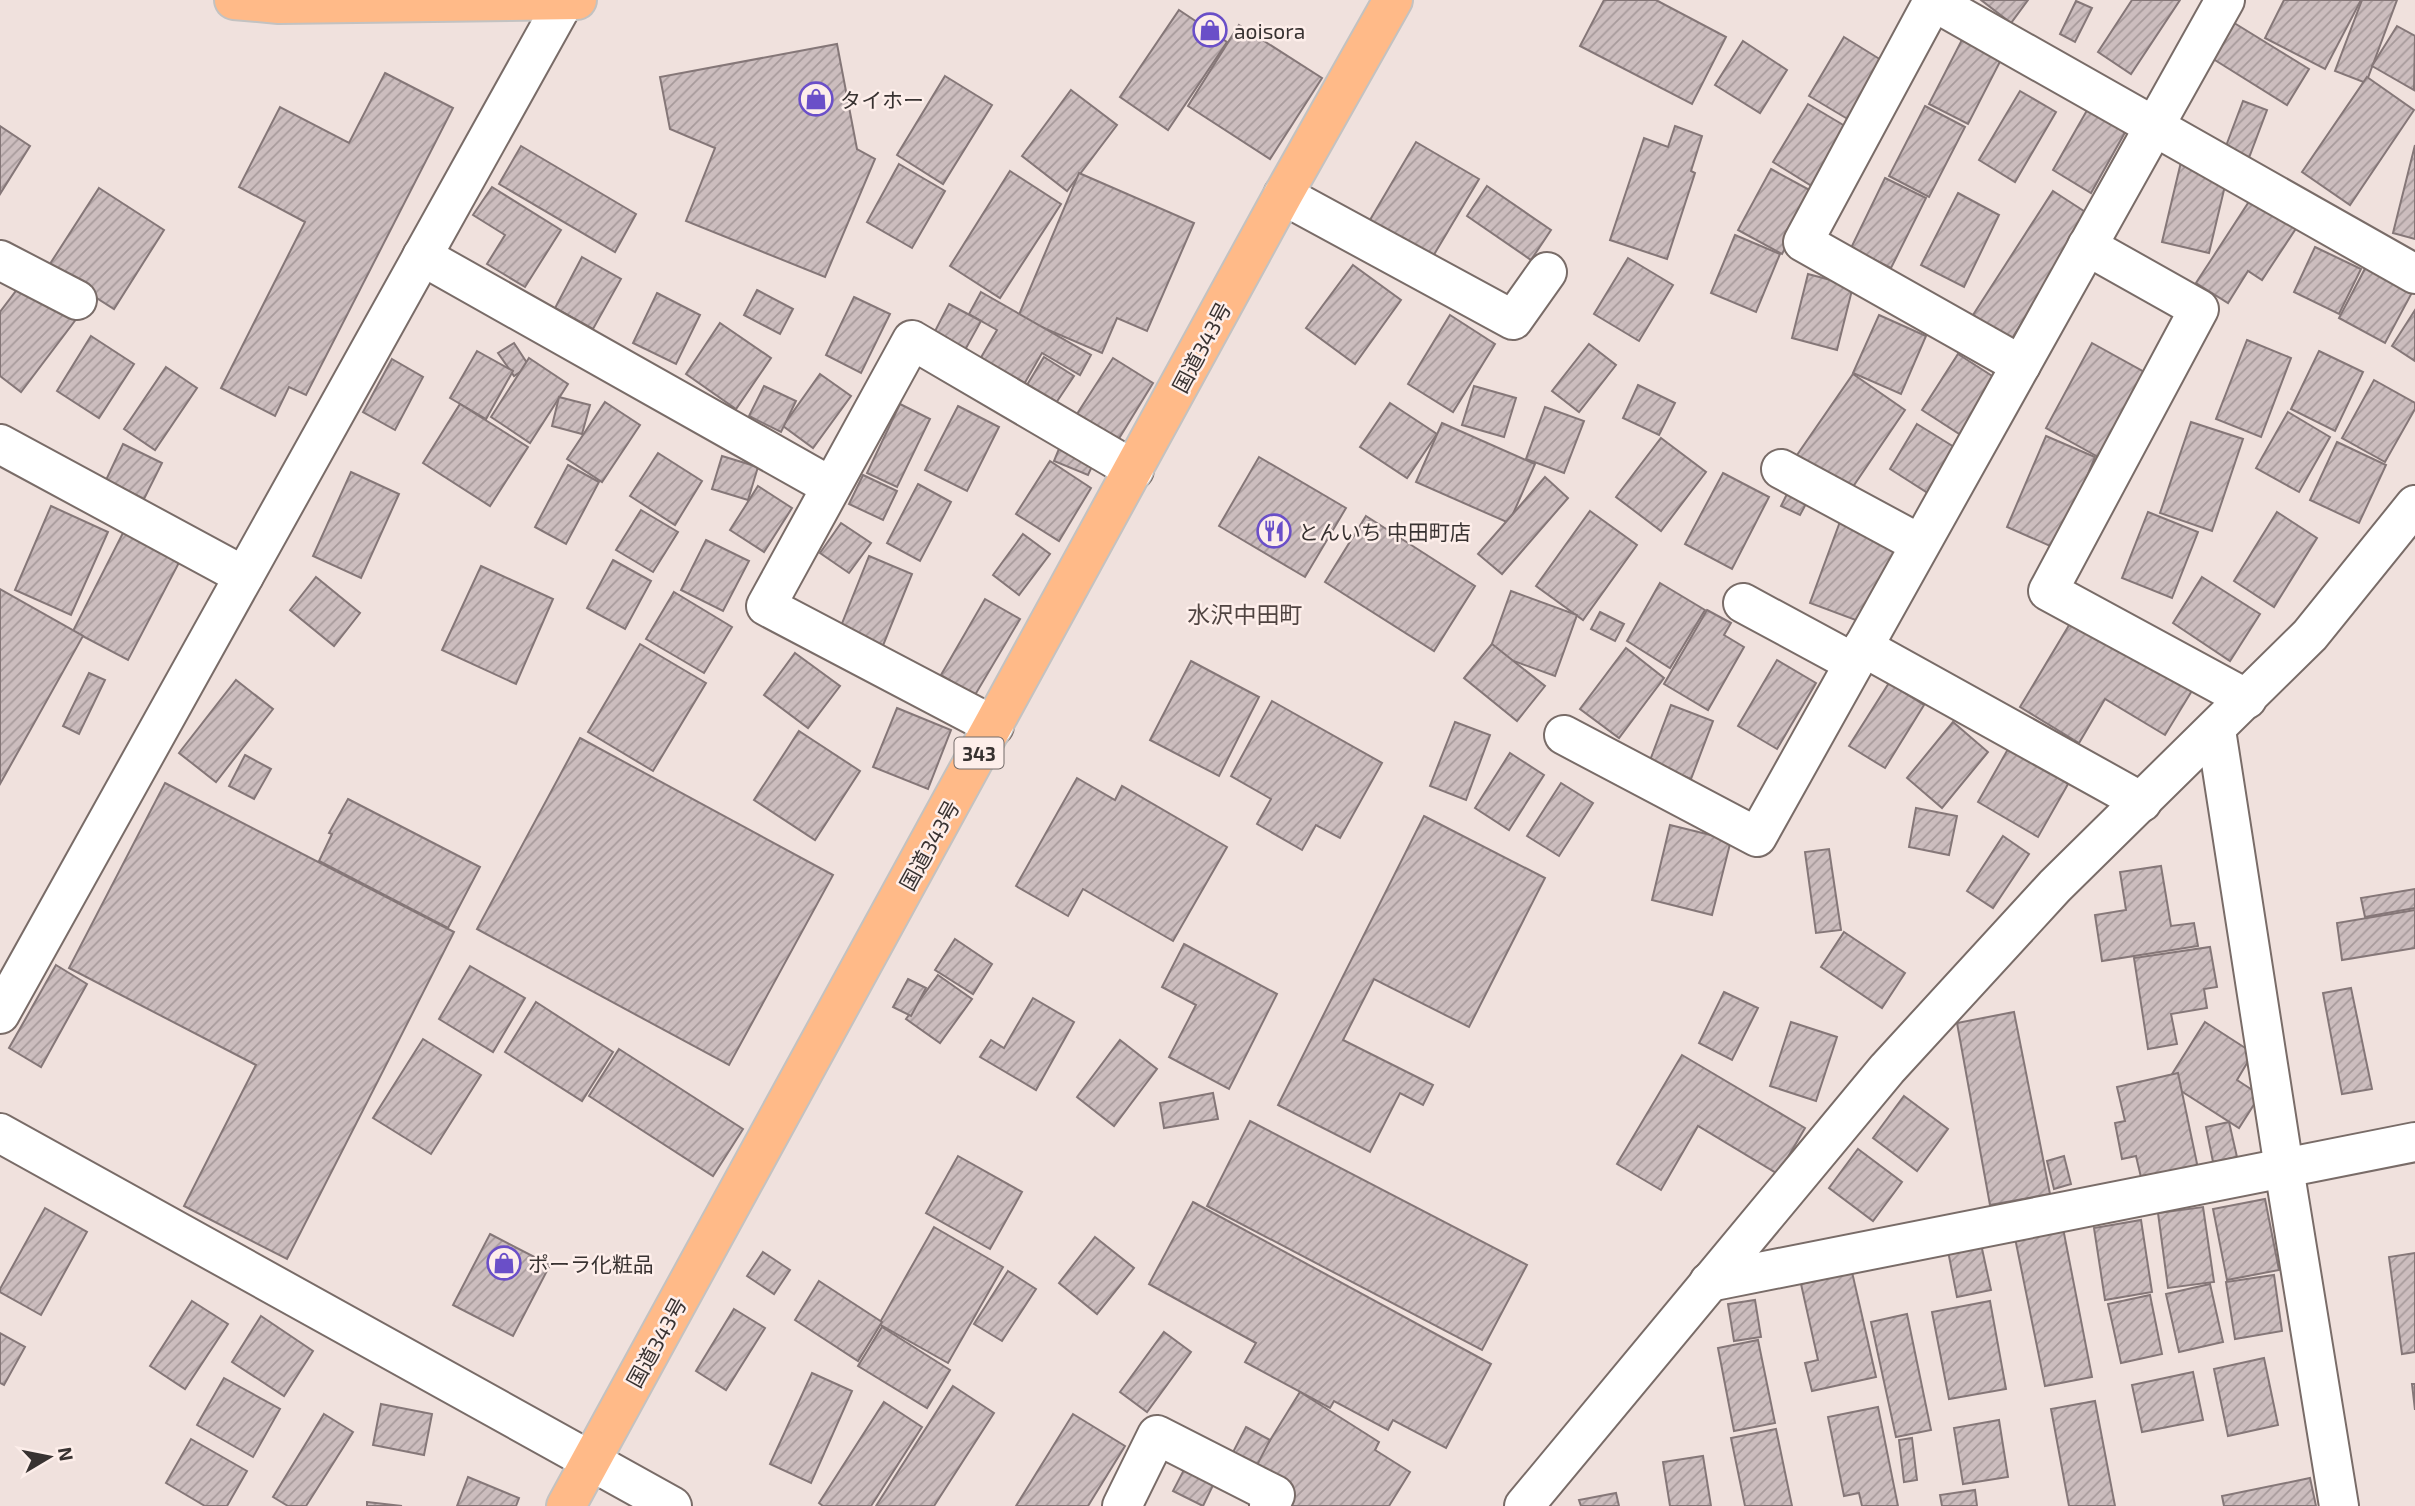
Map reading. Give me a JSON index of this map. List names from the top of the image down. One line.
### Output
{"streets":{"highway":["国道343号","343"]},"districts":["水沢中田町"],"places":{"shop":["aoisora","タイホー","ポーラ化粧品"],"restaurant":["とんいち 中田町店"]},"north":"right"}
